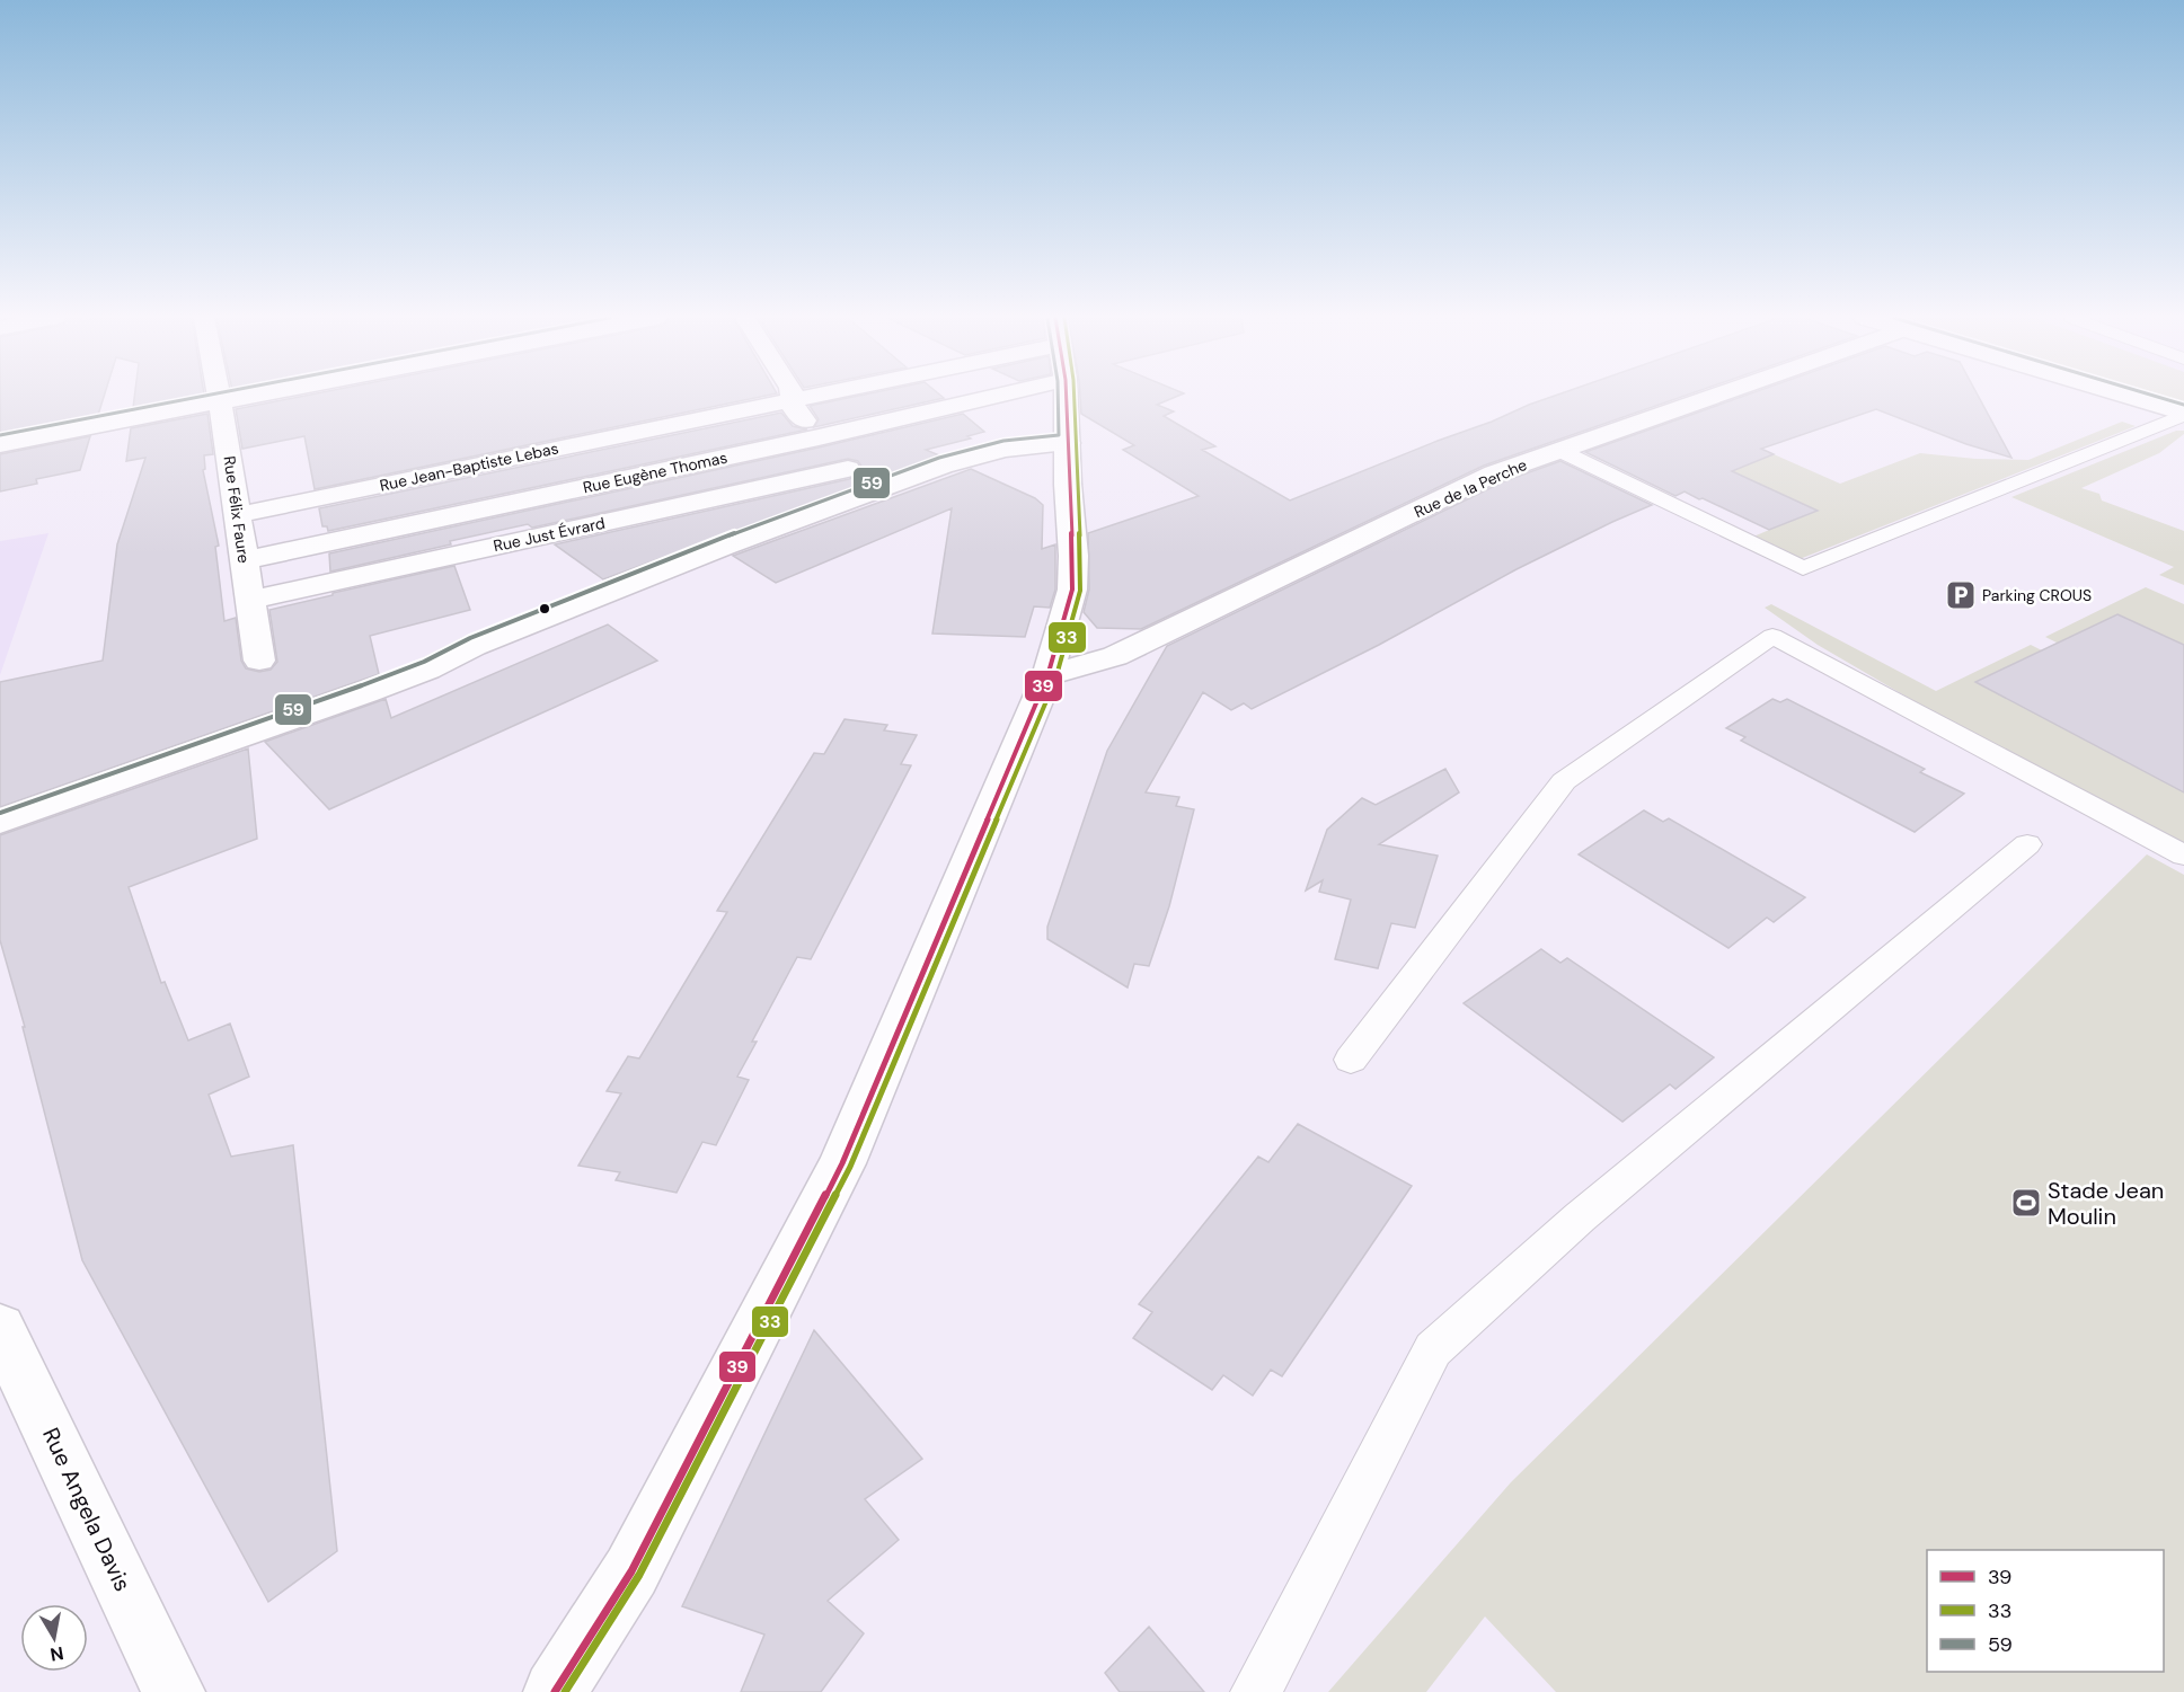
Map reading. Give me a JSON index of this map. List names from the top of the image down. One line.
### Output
{"streets":{"street":["Rue Jean-Baptiste Lebas","Rue Eugène Thomas","Rue de la Perche","Rue Félix Faure","Rue Just Évrard","Rue Angela Davis"]},"crossings":[["Rue Jean-Baptiste Lebas","Rue Félix Faure"],["Rue Eugène Thomas","Rue Félix Faure"],["Rue Félix Faure","Rue Just Évrard"]],"places":{"parking":["Parking CROUS"],"sports":["Stade Jean Moulin"]},"lines":["transit line 39","transit line 33","transit line 59"],"legend":["39","33","59"],"north":"bottom"}
